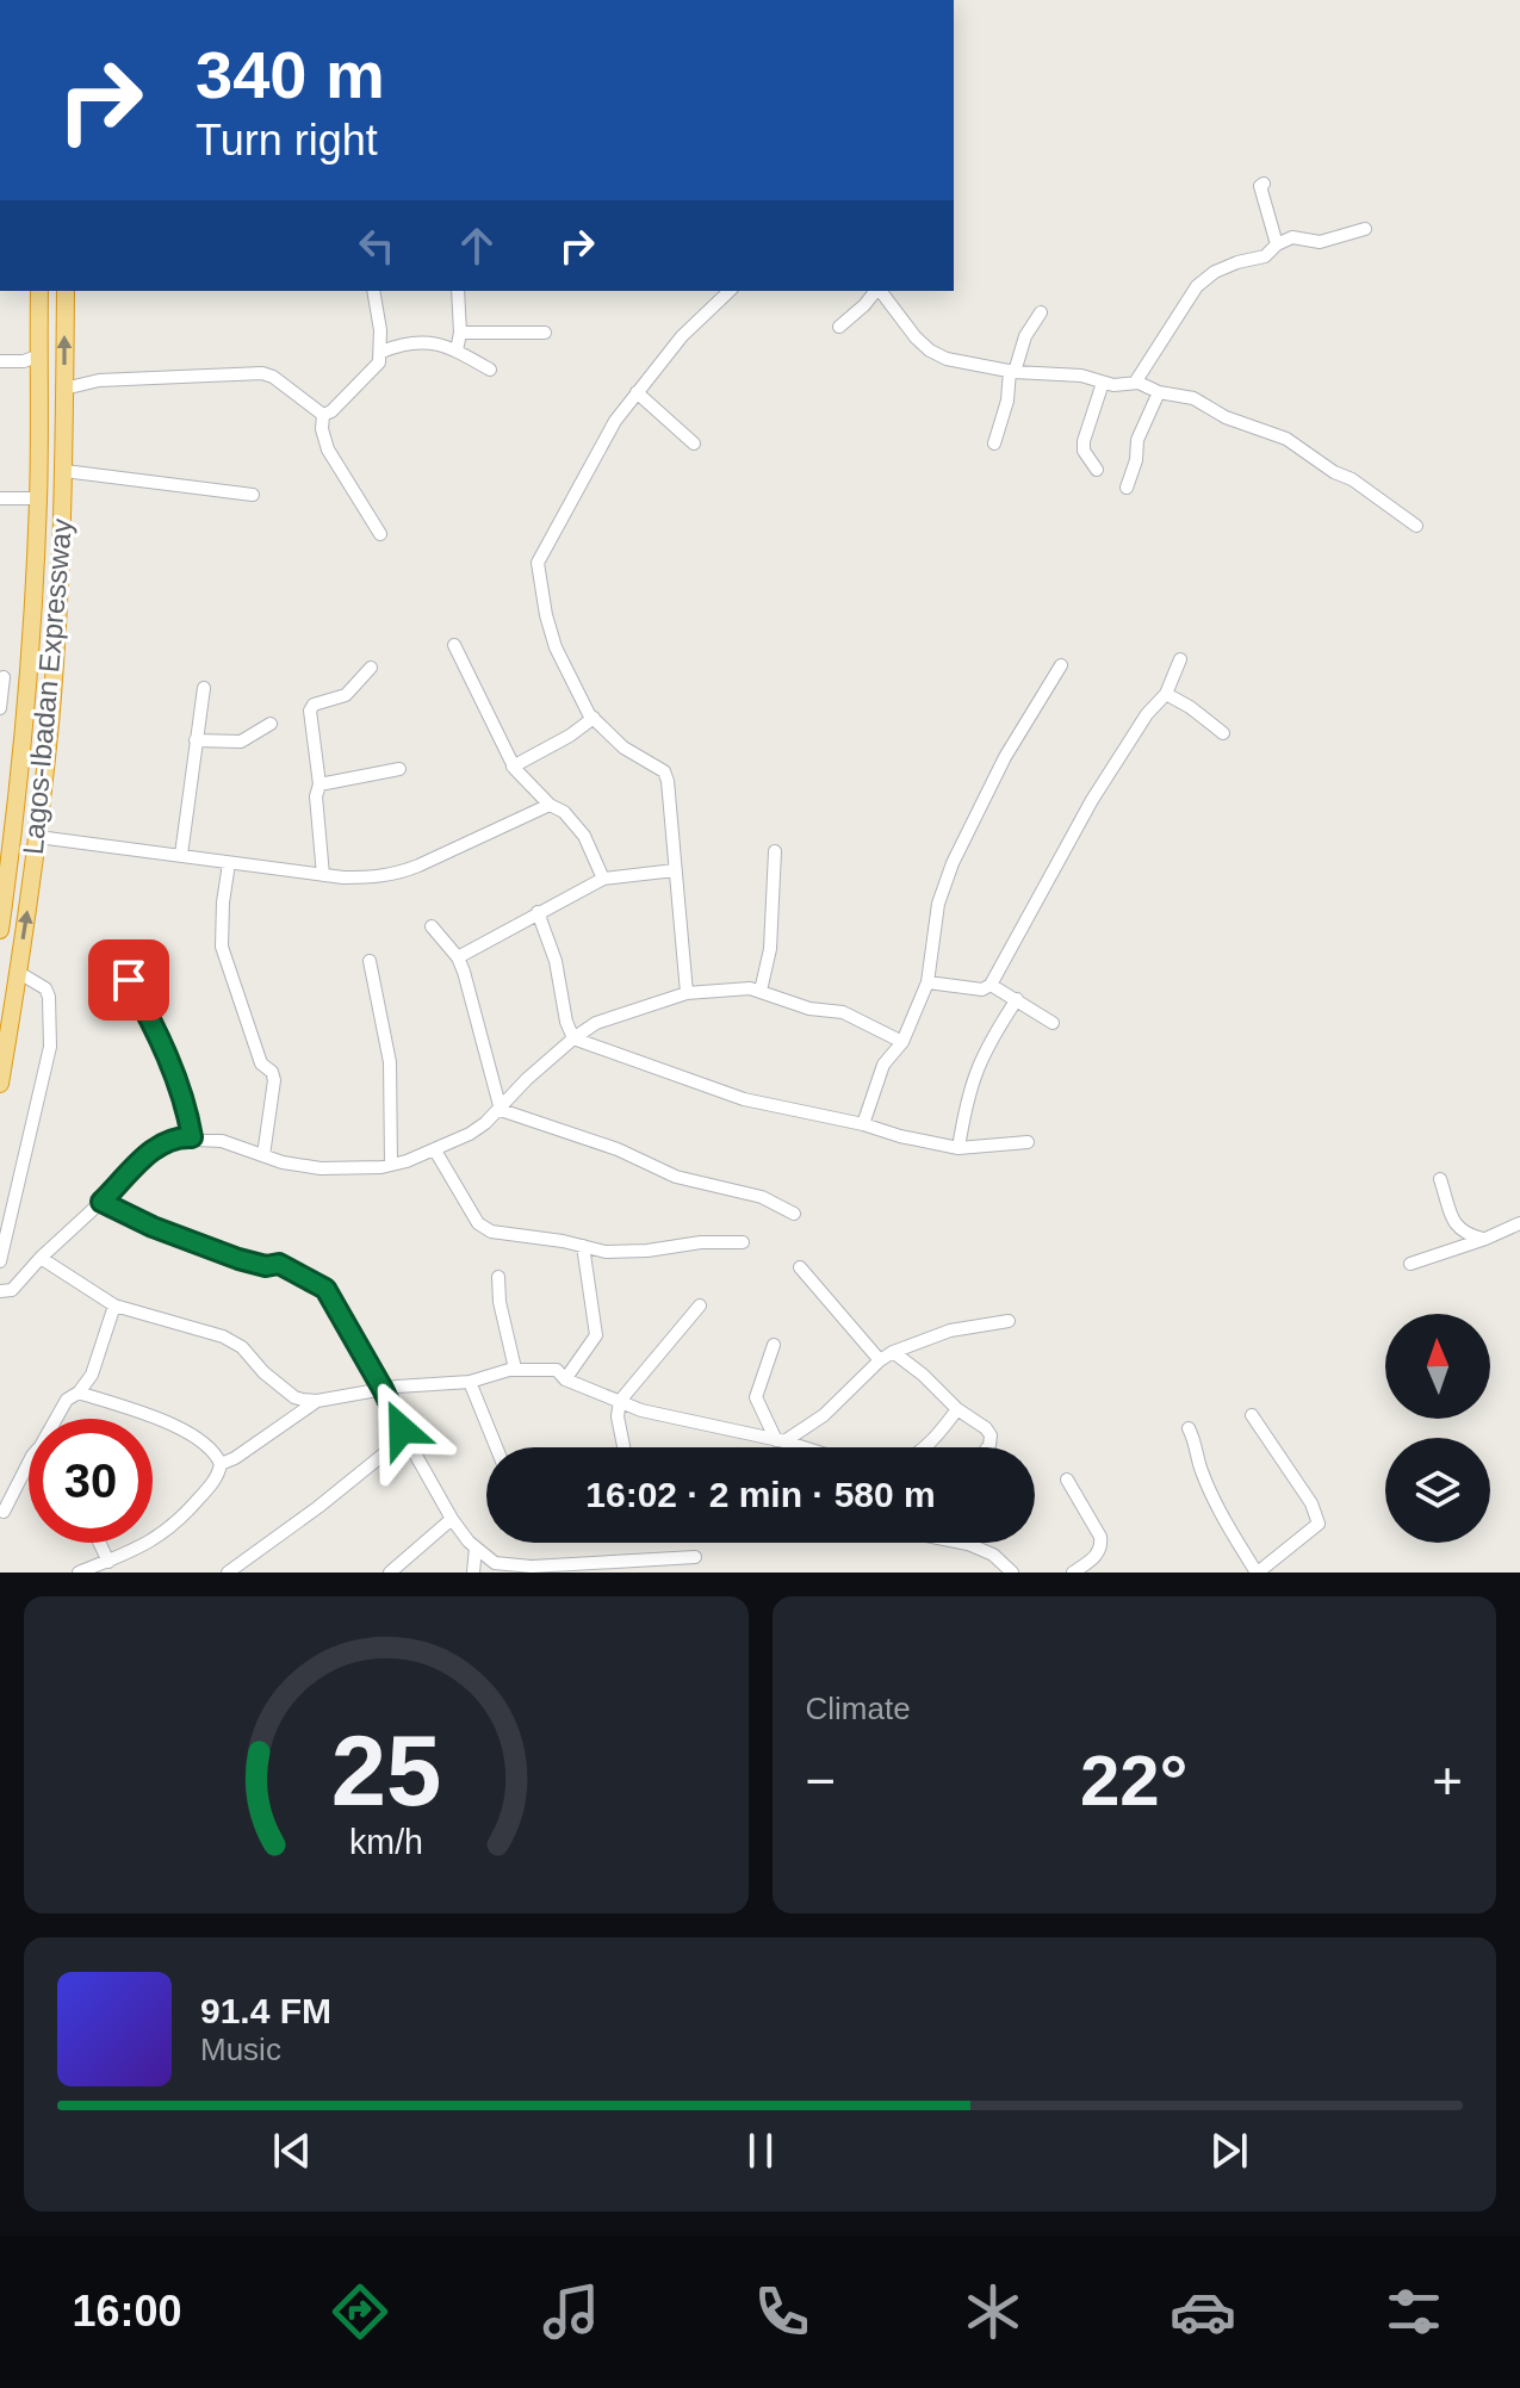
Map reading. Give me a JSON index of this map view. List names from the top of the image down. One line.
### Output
{"streets":{"highway":["Lagos-Ibadan Expressway"]},"north":"top","page":{"turn":["340 m","Turn right"],"limit":"30","trip":"16:02 · 2 min · 580 m","tile":"Climate","heat":["−","22°","+"],"song":["91.4 FM","Music"],"tabs":"16:00","gauge":["25","km/h"]}}
